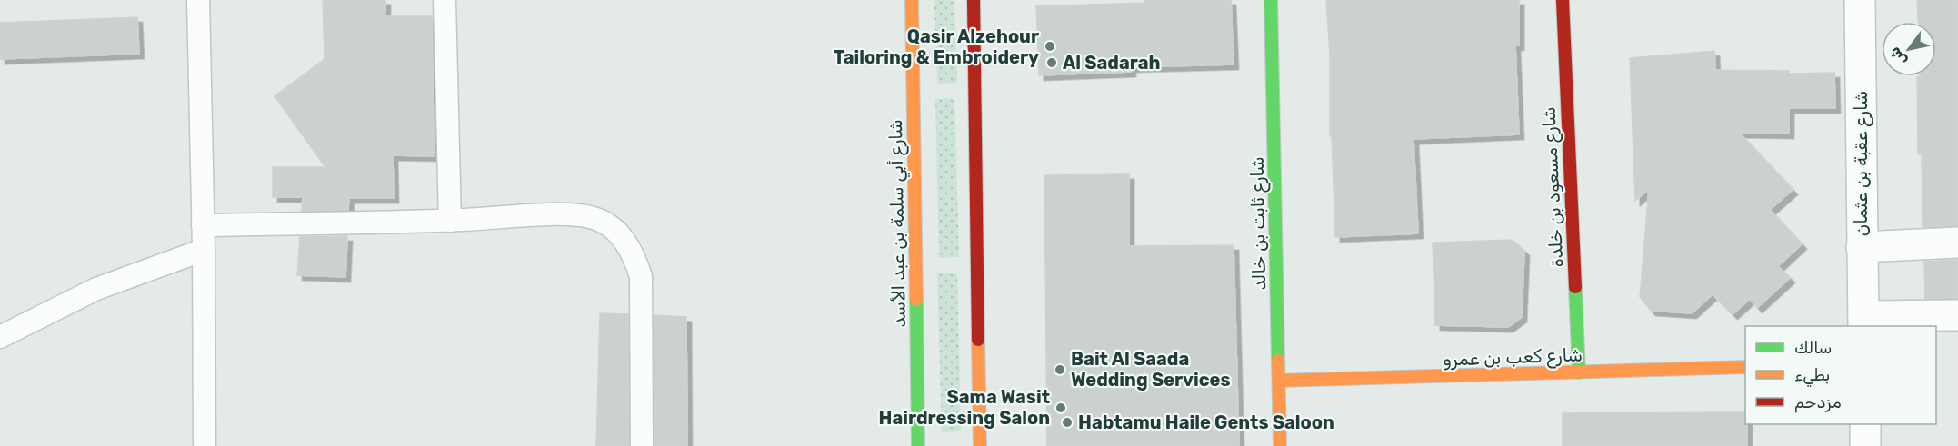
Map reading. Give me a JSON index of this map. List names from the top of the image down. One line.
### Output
{"streets":{"street":["شارع عقبة بن عثمان","شارع مسعود بن خلدة","شارع أبي سلمة بن عبد الأسد","شارع ثابت بن خالد","شارع كعب بن عمرو"]},"crossings":[["شارع مسعود بن خلدة","شارع كعب بن عمرو"],["شارع ثابت بن خالد","شارع كعب بن عمرو"]],"places":["Qasir Alzehour Tailoring & Embroidery","Al Sadarah","Bait Al Saada Wedding Services","Sama Wasit Hairdressing Salon","Habtamu Haile Gents Saloon"],"legend":["سالك","بطيء","مزدحم"],"north":"bottom left"}
